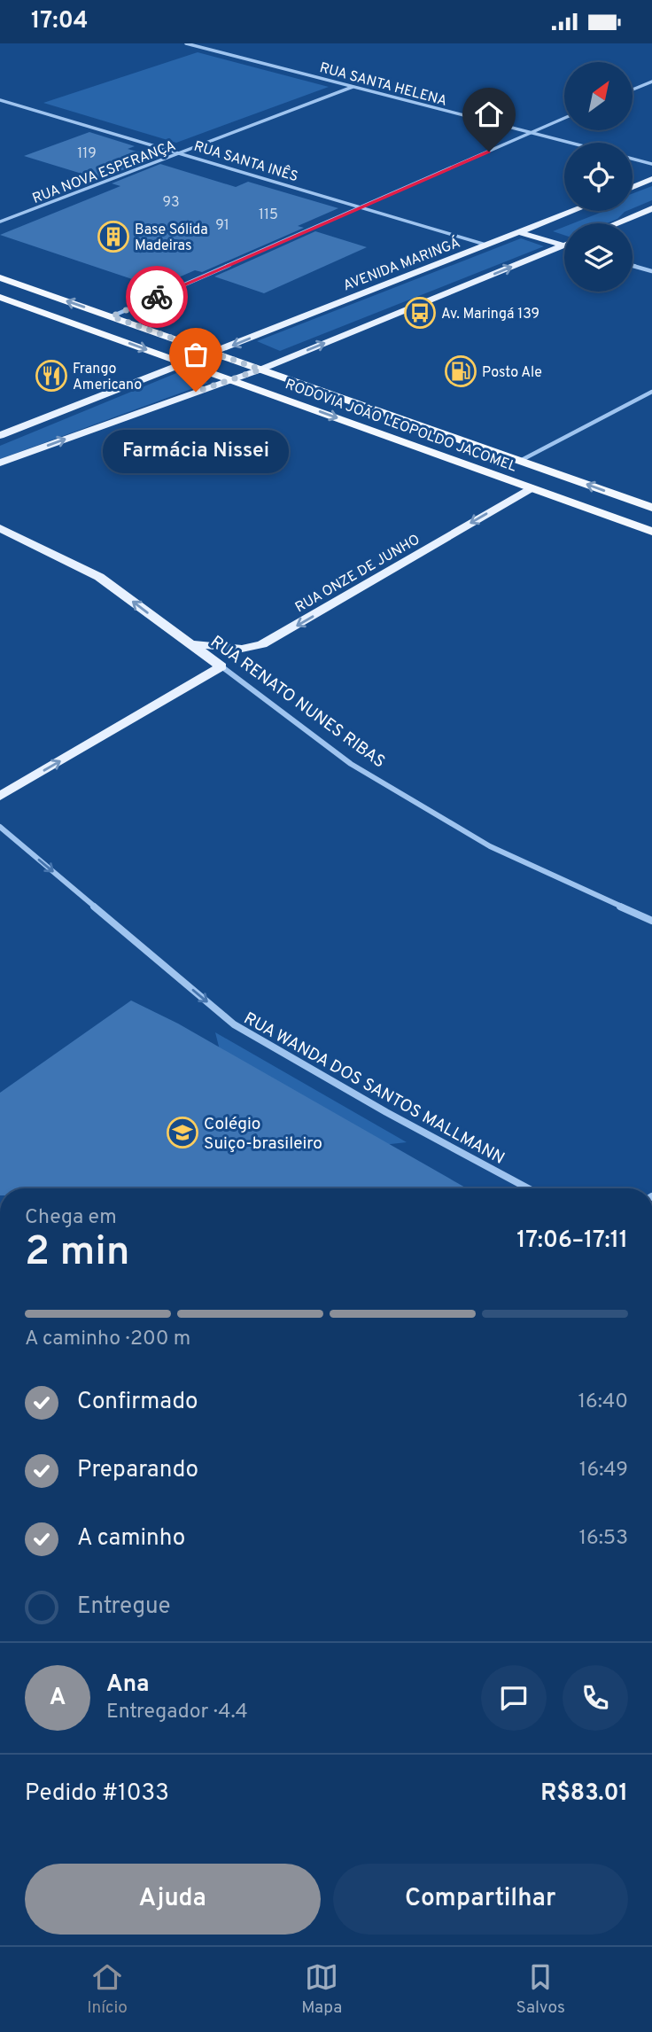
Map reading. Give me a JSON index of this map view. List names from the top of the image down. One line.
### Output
{"streets":{"highway":["RODOVIA JOÃO LEOPOLDO JACOMEL"],"main road":["AVENIDA MARINGÁ","RUA ONZE DE JUNHO","RUA RENATO NUNES RIBAS"],"street":["RUA SANTA HELENA","RUA SANTA INÊS","RUA NOVA ESPERANÇA","RUA WANDA DOS SANTOS MALLMANN"]},"crossings":[["RUA SANTA HELENA","RUA NOVA ESPERANÇA"],["RUA SANTA INÊS","RUA NOVA ESPERANÇA"],["RUA SANTA INÊS","AVENIDA MARINGÁ"],["AVENIDA MARINGÁ","RODOVIA JOÃO LEOPOLDO JACOMEL"],["RODOVIA JOÃO LEOPOLDO JACOMEL","RUA ONZE DE JUNHO"],["RUA ONZE DE JUNHO","RUA RENATO NUNES RIBAS"]],"one_way":["RUA ONZE DE JUNHO","RUA WANDA DOS SANTOS MALLMANN"],"places":{"building":["Base Sólida Madeiras"],"bus stop":["Av. Maringá 139"],"fuel station":["Posto Ale"],"restaurant":["Frango Americano"],"other":["Farmácia Nissei"],"school or university":["Colégio Suiço-brasileiro"]},"house_numbers":["119","93","115","91"],"north":"top right","page":{"status":"17:04","bubble":"Farmácia Nissei","heading":["2 min","Chega em","17:06–17:11"],"panel":["Ana","Entregador · 4.4","Pedido #1033","R$83.01"],"bar":"A caminho · 200 m","list":[["Confirmado","16:40"],["Preparando","16:49"],["A caminho","16:53"],"Entregue"],"round":"A","buttons":["Ajuda","Compartilhar"],"tabs":["Início","Mapa","Salvos"]}}
